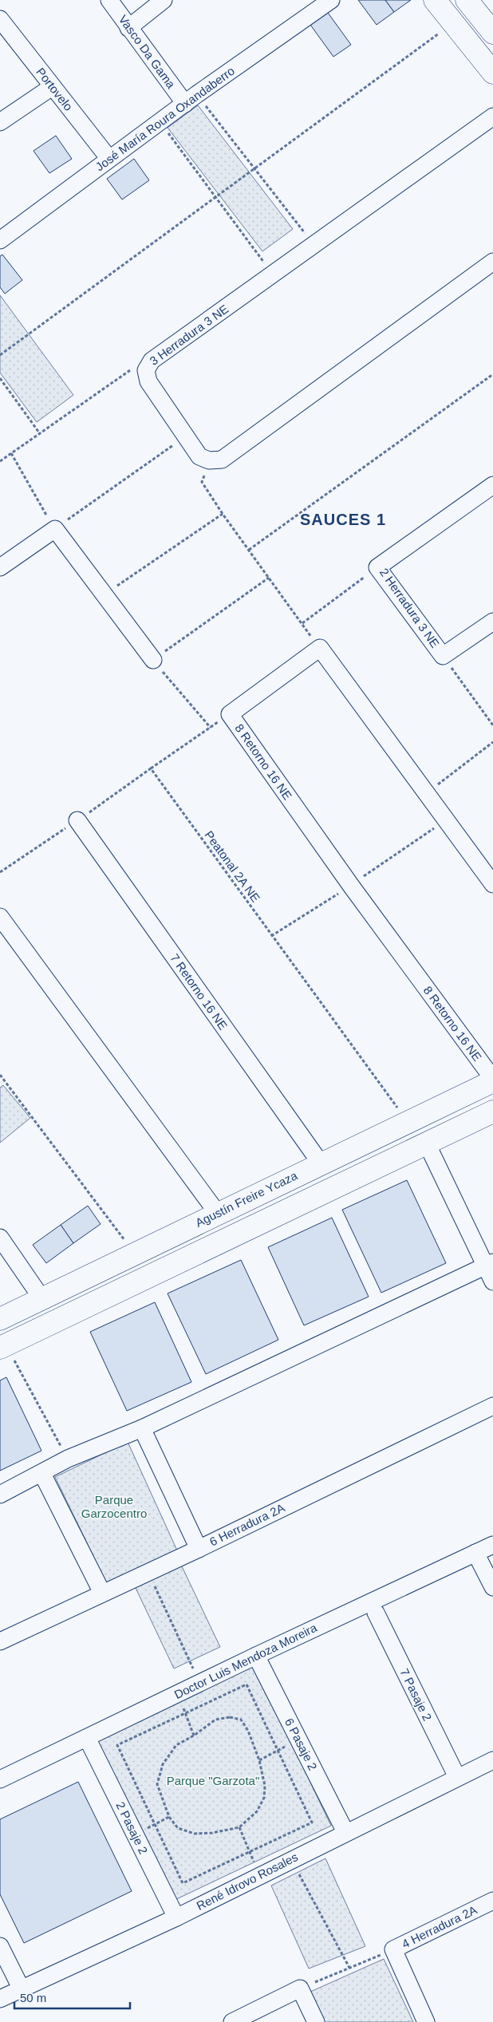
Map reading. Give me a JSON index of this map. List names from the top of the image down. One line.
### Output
{"streets":{"main road":["Agustín Freire Ycaza"],"street":["Vasco Da Gama","Portovelo","José María Roura Oxandaberro","3 Herradura 3 NE","2 Herradura 3 NE","8 Retorno 16 NE","7 Retorno 16 NE","6 Herradura 2A","Doctor Luis Mendoza Moreira","7 Pasaje 2","6 Pasaje 2","2 Pasaje 2","René Idrovo Rosales","4 Herradura 2A"],"path":["Peatonal 2A NE"]},"crossings":[["Vasco Da Gama","José María Roura Oxandaberro"],["Portovelo","José María Roura Oxandaberro"],["8 Retorno 16 NE","Agustín Freire Ycaza"],["Peatonal 2A NE","Agustín Freire Ycaza"],["7 Retorno 16 NE","Agustín Freire Ycaza"],["Doctor Luis Mendoza Moreira","6 Pasaje 2"],["Doctor Luis Mendoza Moreira","2 Pasaje 2"],["7 Pasaje 2","René Idrovo Rosales"],["6 Pasaje 2","René Idrovo Rosales"],["2 Pasaje 2","René Idrovo Rosales"]],"districts":["SAUCES 1"],"parks":["Parque Garzocentro","Parque \"Garzota\""],"scale_bar":"50 m"}
